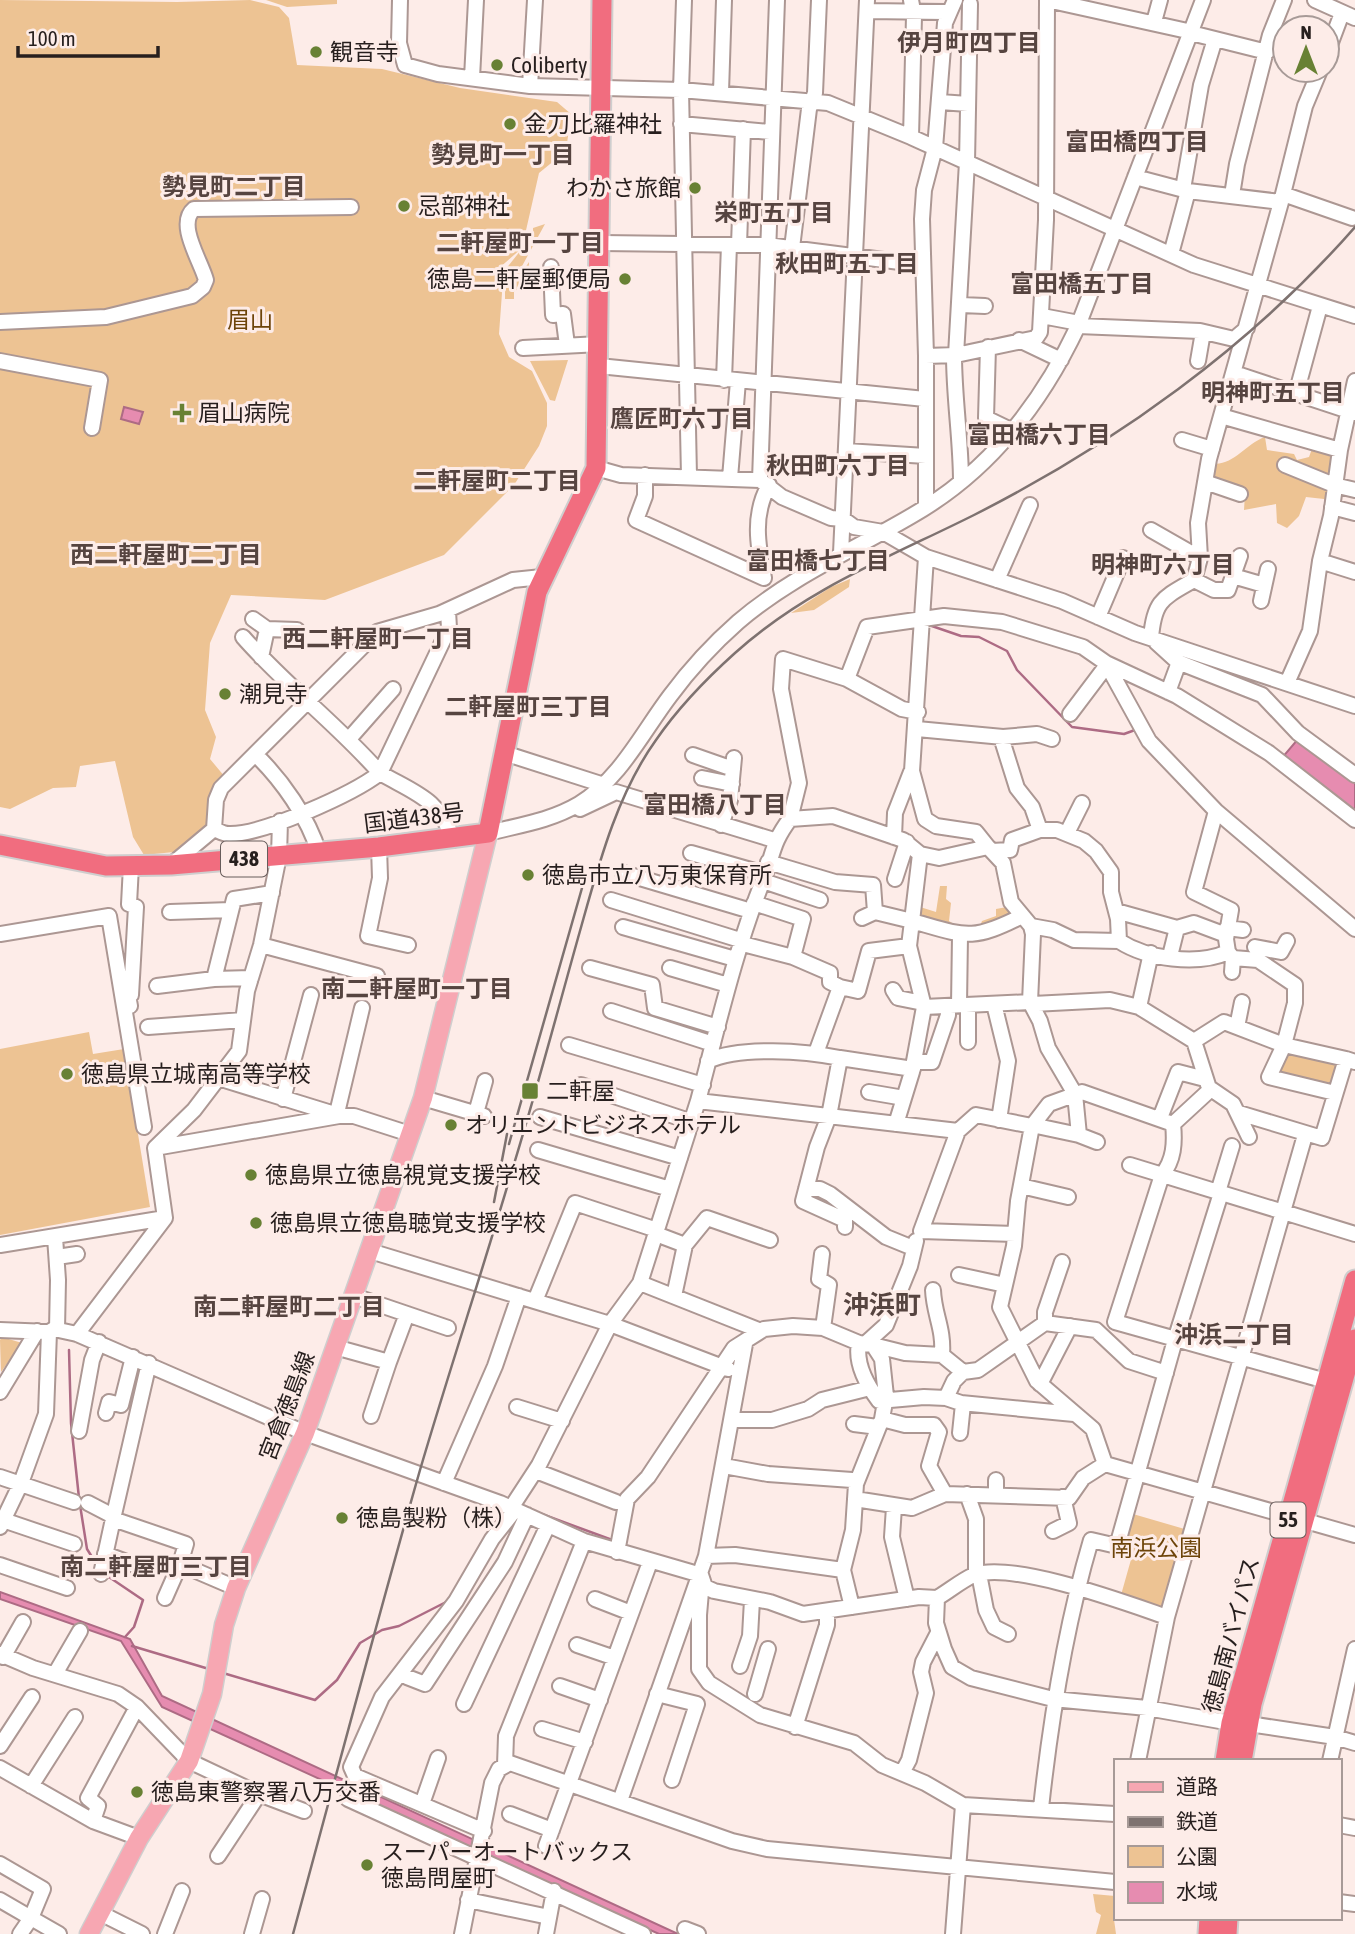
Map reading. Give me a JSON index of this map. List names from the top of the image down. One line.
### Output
{"streets":{"highway":["国道438号","438","55","徳島南バイパス"],"main road":["宮倉徳島線"]},"crossings":[["国道438号","宮倉徳島線"]],"districts":["伊月町四丁目","富田橋四丁目","勢見町一丁目","勢見町二丁目","栄町五丁目","二軒屋町一丁目","秋田町五丁目","富田橋五丁目","明神町五丁目","鷹匠町六丁目","富田橋六丁目","秋田町六丁目","二軒屋町二丁目","西二軒屋町二丁目","富田橋七丁目","明神町六丁目","西二軒屋町一丁目","二軒屋町三丁目","富田橋八丁目","南二軒屋町一丁目","沖浜町","南二軒屋町二丁目","沖浜二丁目","南二軒屋町三丁目"],"parks":["眉山","南浜公園"],"places":{"other":["観音寺","Coliberty","金刀比羅神社","わかさ旅館","忌部神社","徳島二軒屋郵便局","潮見寺","徳島市立八万東保育所","徳島県立城南高等学校","オリエントビジネスホテル","徳島県立徳島視覚支援学校","徳島県立徳島聴覚支援学校","徳島製粉（株）","徳島東警察署八万交番","スーパーオートバックス 徳島問屋町"],"health":["眉山病院"],"transit":["二軒屋"]},"legend":["道路","鉄道","公園","水域"],"scale_bar":"100 m","north":"top"}
